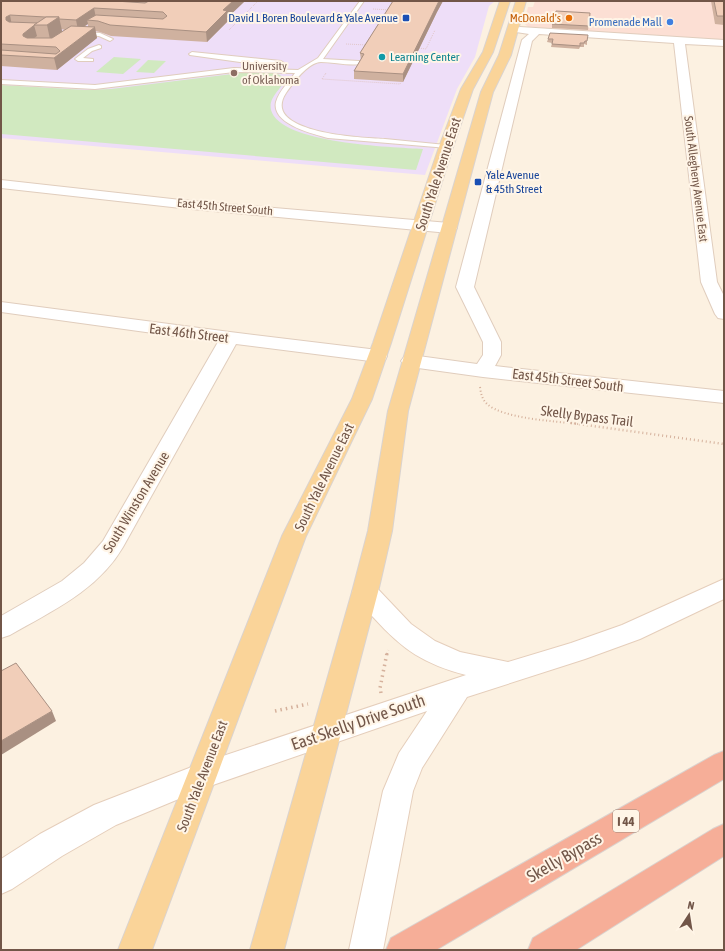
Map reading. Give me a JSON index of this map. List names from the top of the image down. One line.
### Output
{"streets":{"highway":["I 44","Skelly Bypass"],"main road":["South Yale Avenue East"],"street":["South Allegheny Avenue East","East 45th Street South","East 46th Street","South Winston Avenue","East Skelly Drive South"],"path":["Skelly Bypass Trail"]},"crossings":[["South Yale Avenue East","East 45th Street South"],["South Yale Avenue East","East 46th Street"],["South Yale Avenue East","East Skelly Drive South"],["East 45th Street South","Skelly Bypass Trail"],["East 46th Street","South Winston Avenue"]],"places":{"transit":["David L Boren Boulevard & Yale Avenue","Yale Avenue & 45th Street"],"other":["McDonald's","Promenade Mall","Learning Center","University of Oklahoma"]},"north":"top"}
